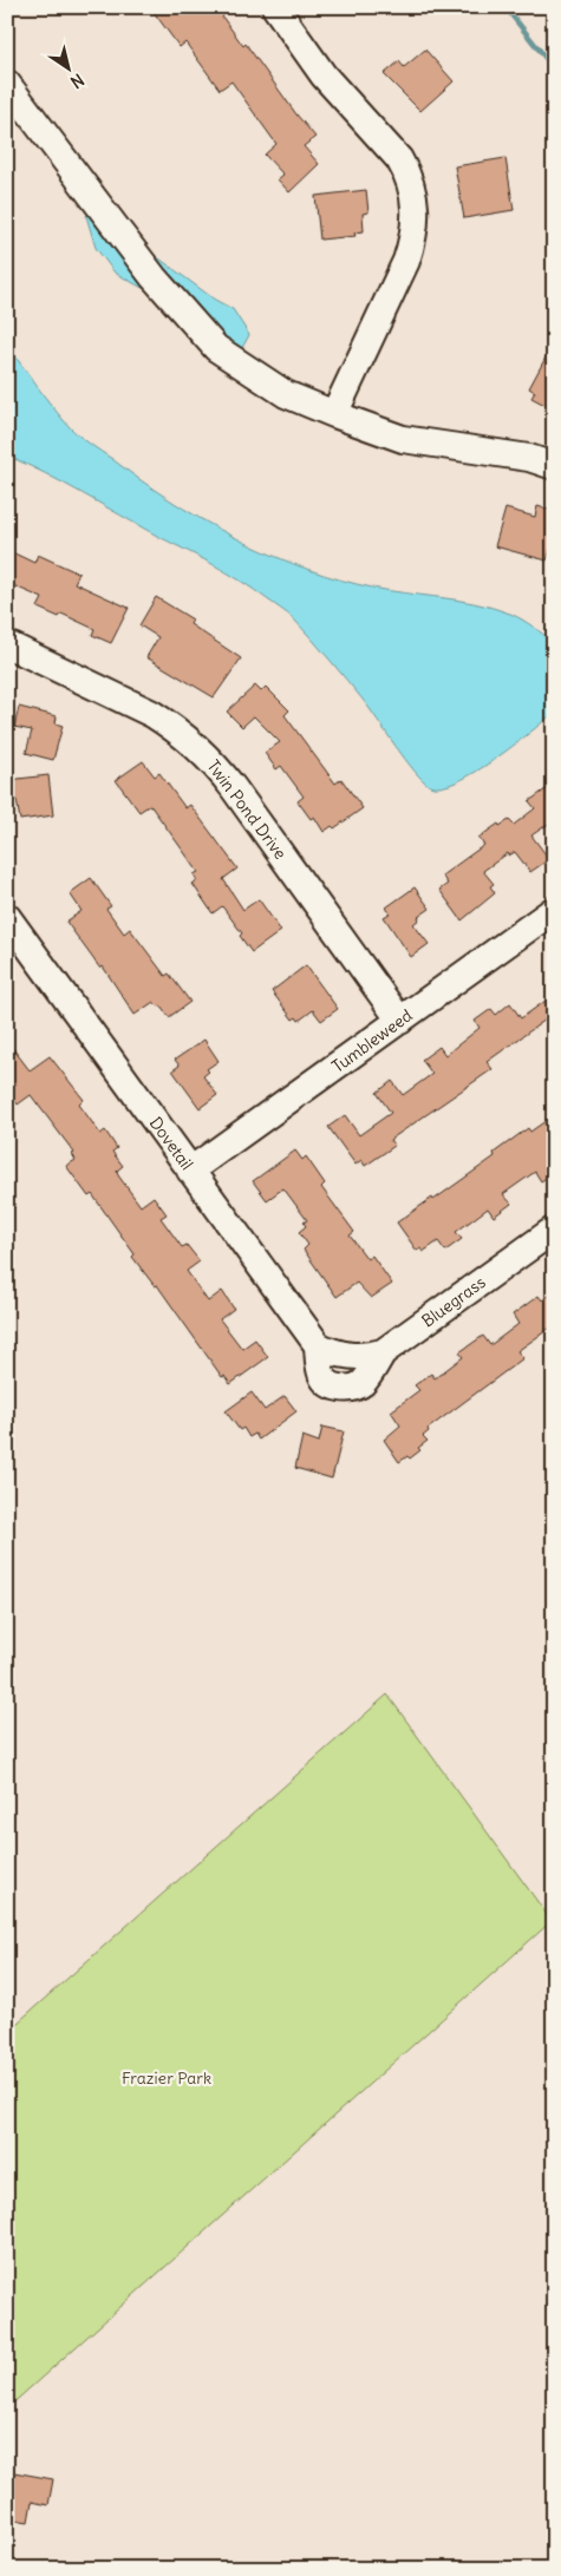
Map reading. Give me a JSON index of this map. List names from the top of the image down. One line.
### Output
{"streets":{"street":["Twin Pond Drive","Tumbleweed","Dovetail","Bluegrass"]},"crossings":[["Twin Pond Drive","Tumbleweed"],["Tumbleweed","Dovetail"],["Dovetail","Bluegrass"]],"parks":["Frazier Park"],"north":"bottom right"}
